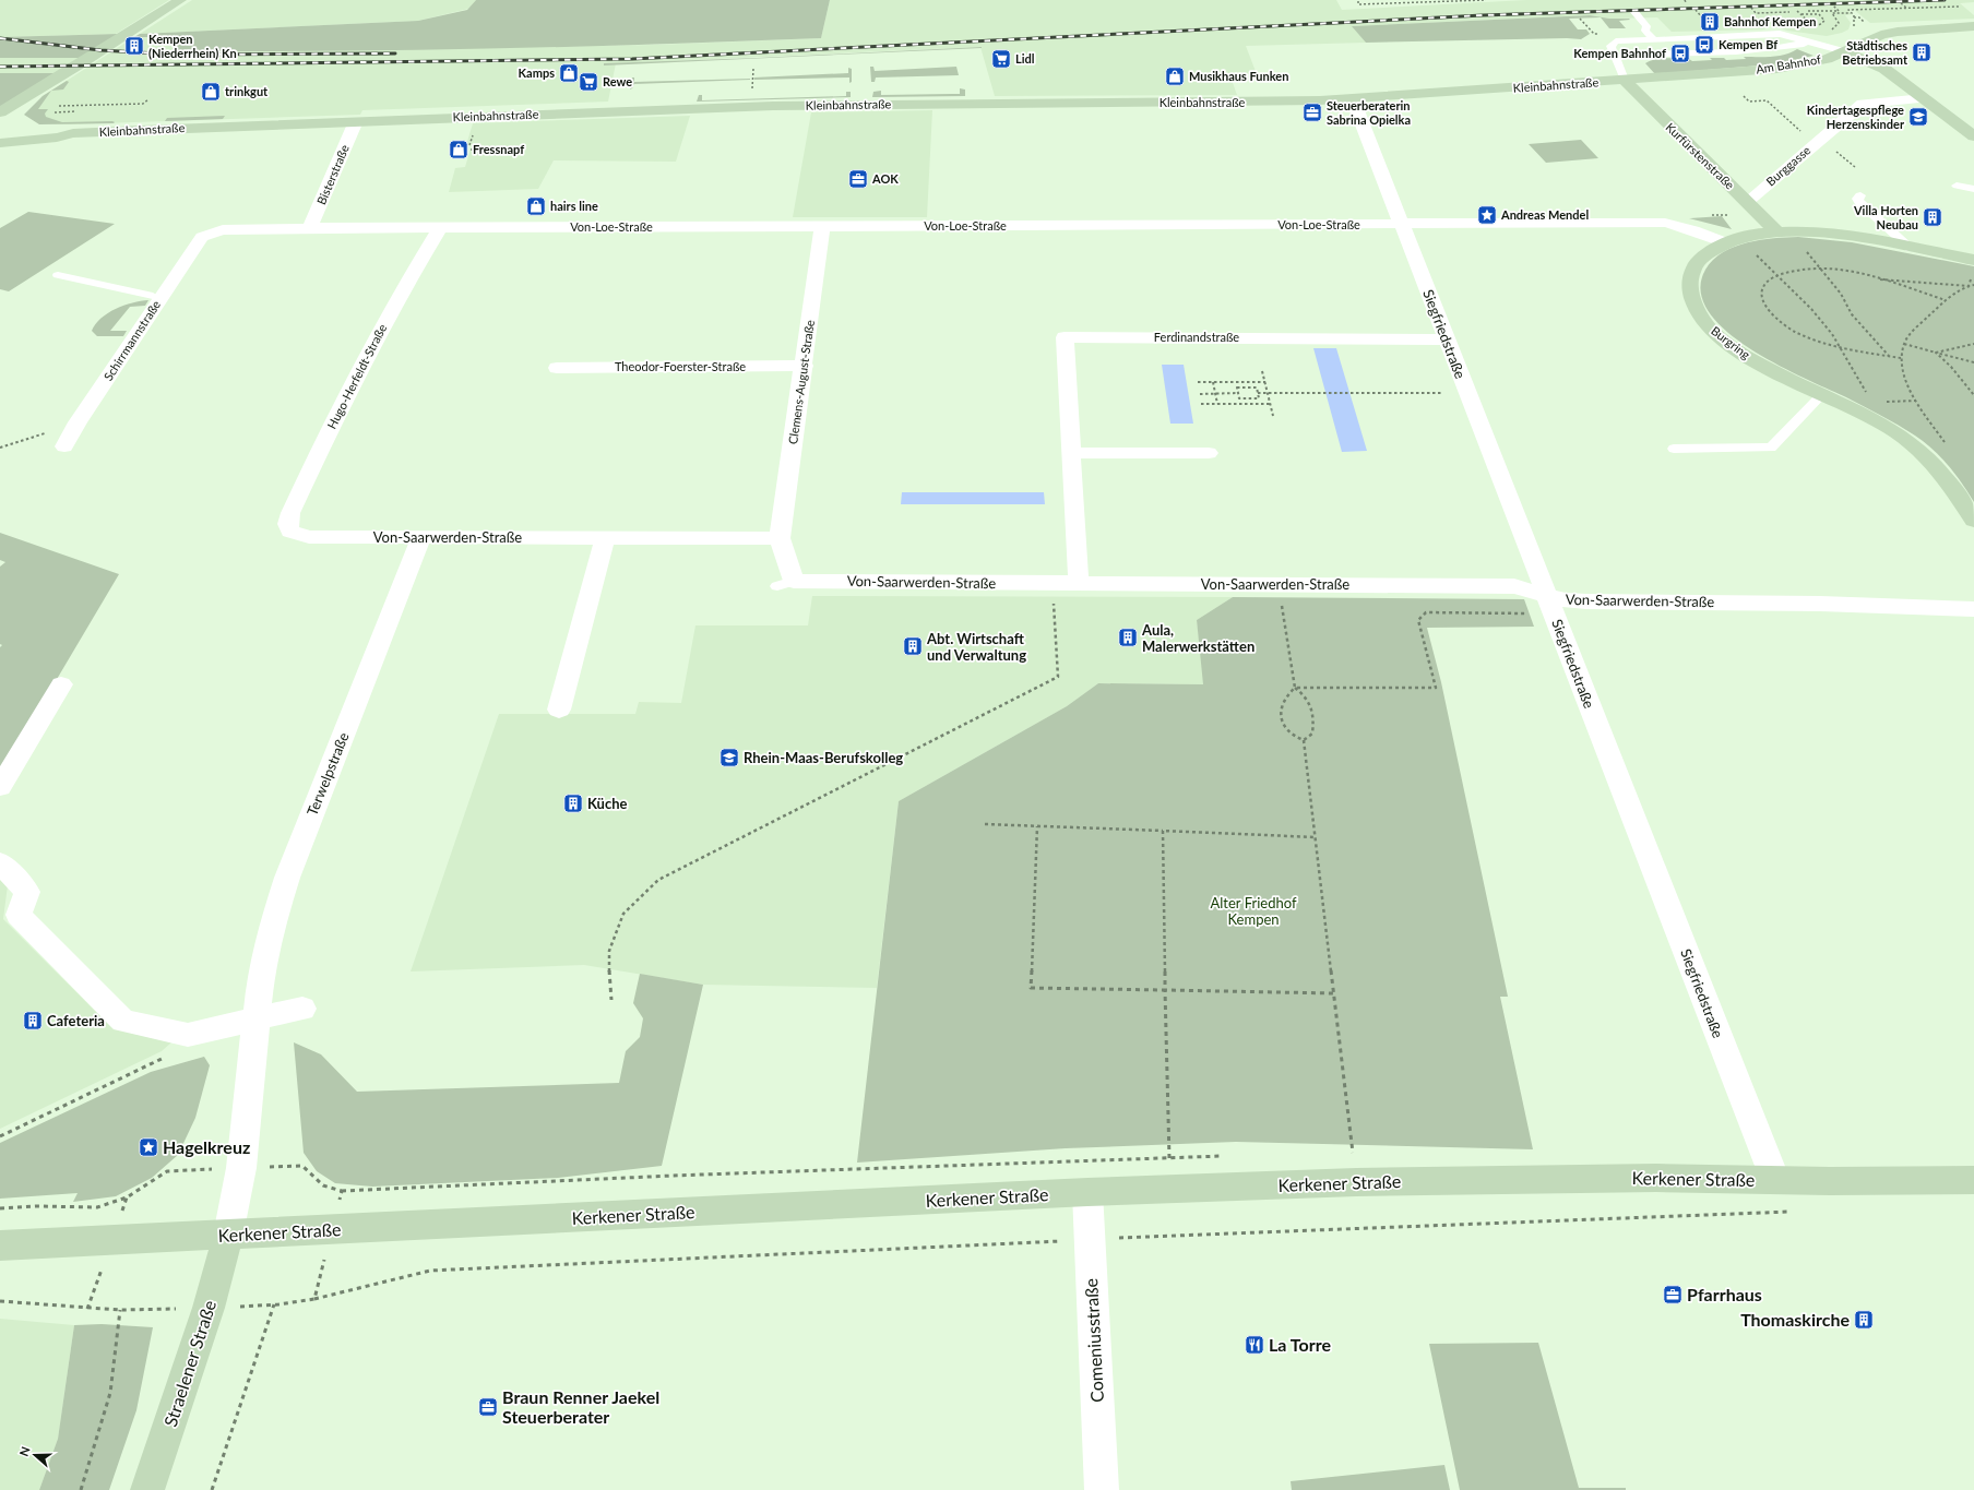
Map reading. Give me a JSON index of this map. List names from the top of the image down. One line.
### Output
{"streets":{"street":["Am Bahnhof","Kleinbahnstraße","Kurfürstenstraße","Burggasse","Bisterstraße","Von-Loe-Straße","Siegfriedstraße","Ferdinandstraße","Schirrmannstraße","Burgring","Theodor-Foerster-Straße","Hugo-Herfeldt-Straße","Clemens-August-Straße","Von-Saarwerden-Straße","Terwelpstraße","Kerkener Straße","Comeniusstraße","Straelener Straße"]},"crossings":[["Am Bahnhof","Kleinbahnstraße"],["Am Bahnhof","Kurfürstenstraße"],["Kleinbahnstraße","Kurfürstenstraße"],["Kleinbahnstraße","Bisterstraße"],["Kleinbahnstraße","Siegfriedstraße"],["Kurfürstenstraße","Burggasse"],["Kurfürstenstraße","Burgring"],["Bisterstraße","Von-Loe-Straße"],["Von-Loe-Straße","Siegfriedstraße"],["Von-Loe-Straße","Schirrmannstraße"],["Von-Loe-Straße","Burgring"],["Von-Loe-Straße","Hugo-Herfeldt-Straße"],["Von-Loe-Straße","Clemens-August-Straße"],["Siegfriedstraße","Ferdinandstraße"],["Siegfriedstraße","Von-Saarwerden-Straße"],["Siegfriedstraße","Kerkener Straße"],["Ferdinandstraße","Von-Saarwerden-Straße"],["Theodor-Foerster-Straße","Clemens-August-Straße"],["Hugo-Herfeldt-Straße","Von-Saarwerden-Straße"],["Clemens-August-Straße","Von-Saarwerden-Straße"],["Von-Saarwerden-Straße","Terwelpstraße"],["Terwelpstraße","Kerkener Straße"],["Terwelpstraße","Straelener Straße"],["Kerkener Straße","Comeniusstraße"],["Kerkener Straße","Straelener Straße"]],"parks":["Alter Friedhof Kempen"],"places":{"building":["Bahnhof Kempen","Kempen (Niederrhein) Kn","Städtisches Betriebsamt","Villa Horten Neubau","Aula, Malerwerkstätten","Abt. Wirtschaft und Verwaltung","Küche","Cafeteria","Thomaskirche"],"bus stop":["Kempen Bf","Kempen Bahnhof"],"supermarket":["Lidl","Rewe"],"shop":["Kamps","Musikhaus Funken","trinkgut","Fressnapf","hairs line"],"office":["Steuerberaterin Sabrina Opielka","AOK","Pfarrhaus","Braun Renner Jaekel Steuerberater"],"school or university":["Kindertagespflege Herzenskinder","Rhein-Maas-Berufskolleg"],"place":["Andreas Mendel","Hagelkreuz"],"restaurant":["La Torre"]},"north":"left"}
